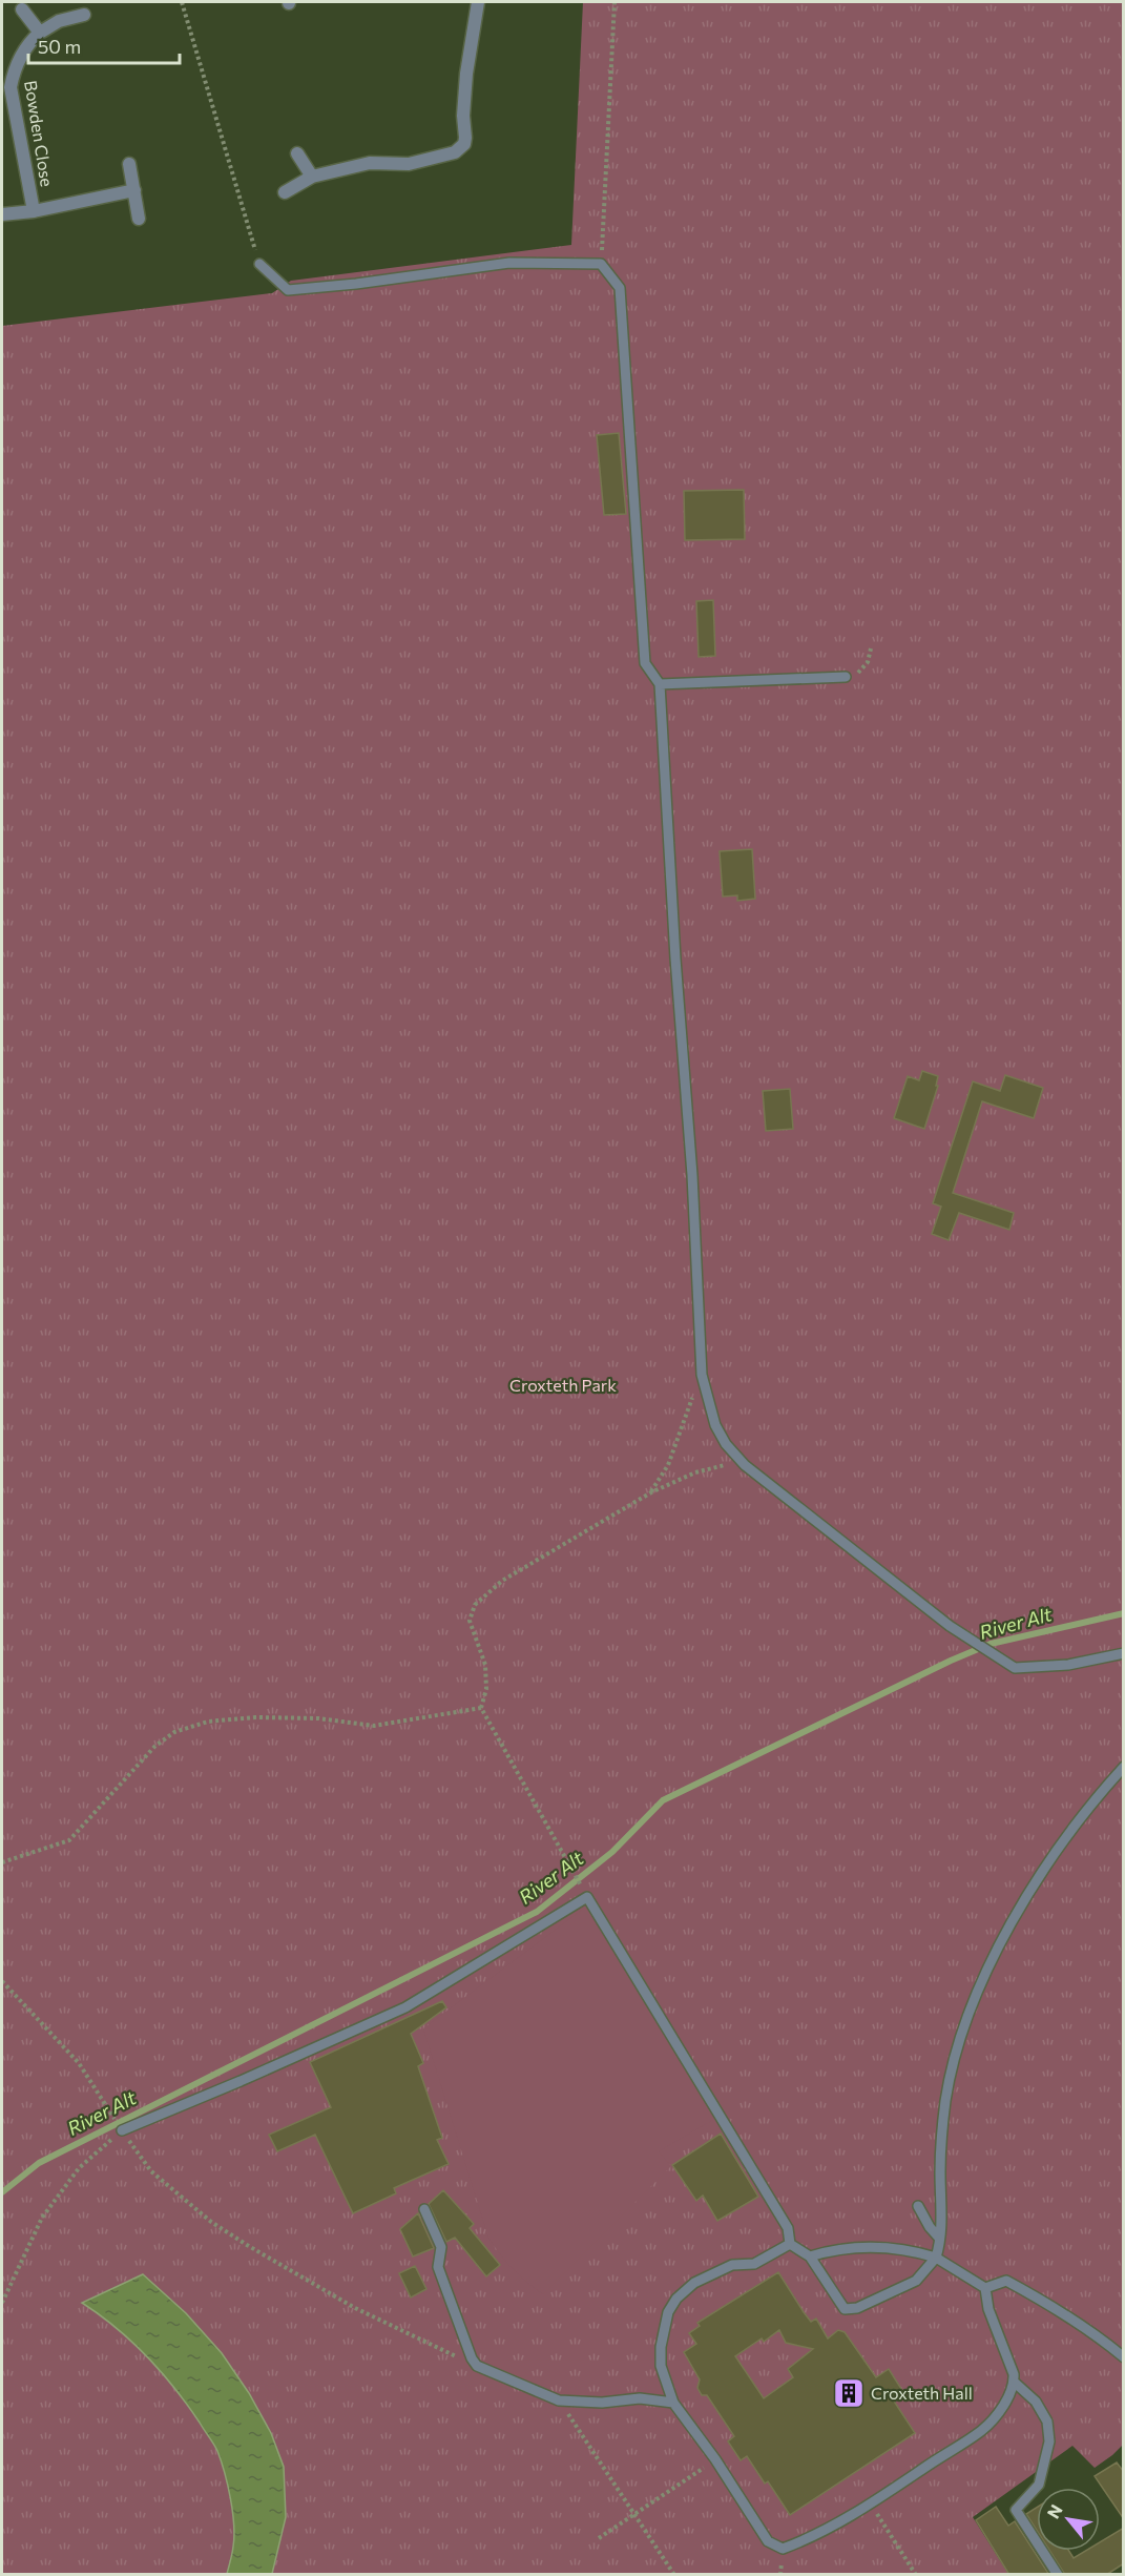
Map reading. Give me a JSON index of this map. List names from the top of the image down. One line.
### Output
{"streets":{"street":["Bowden Close"]},"water":["River Alt"],"parks":["Croxteth Park"],"places":{"building":["Croxteth Hall"]},"scale_bar":"50 m","north":"top left"}
